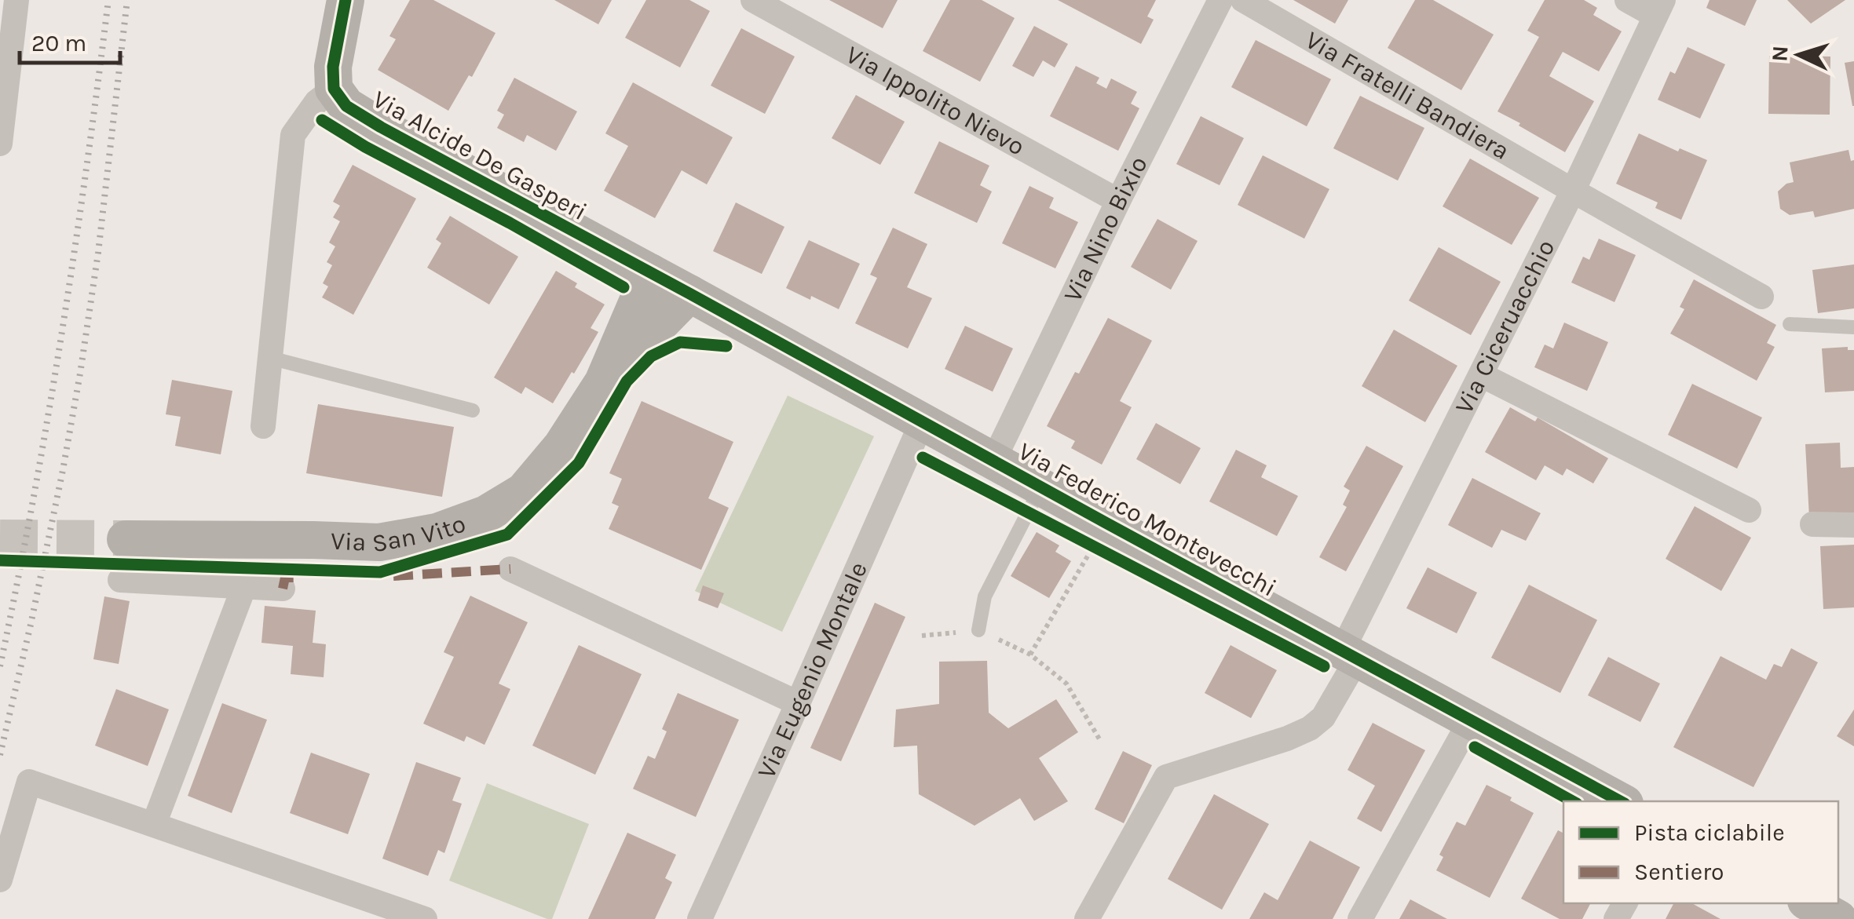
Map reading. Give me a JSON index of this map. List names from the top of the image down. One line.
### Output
{"streets":{"street":["Via Fratelli Bandiera","Via Ippolito Nievo","Via Alcide De Gasperi","Via Nino Bixio","Via Ciceruacchio","Via Federico Montevecchi","Via San Vito","Via Eugenio Montale"]},"crossings":[["Via Fratelli Bandiera","Via Ciceruacchio"],["Via Ippolito Nievo","Via Nino Bixio"],["Via Alcide De Gasperi","Via Federico Montevecchi"],["Via Alcide De Gasperi","Via San Vito"],["Via Nino Bixio","Via Federico Montevecchi"],["Via Ciceruacchio","Via Federico Montevecchi"],["Via Federico Montevecchi","Via San Vito"],["Via Federico Montevecchi","Via Eugenio Montale"]],"legend":["Pista ciclabile","Sentiero"],"scale_bar":"20 m","north":"left"}
